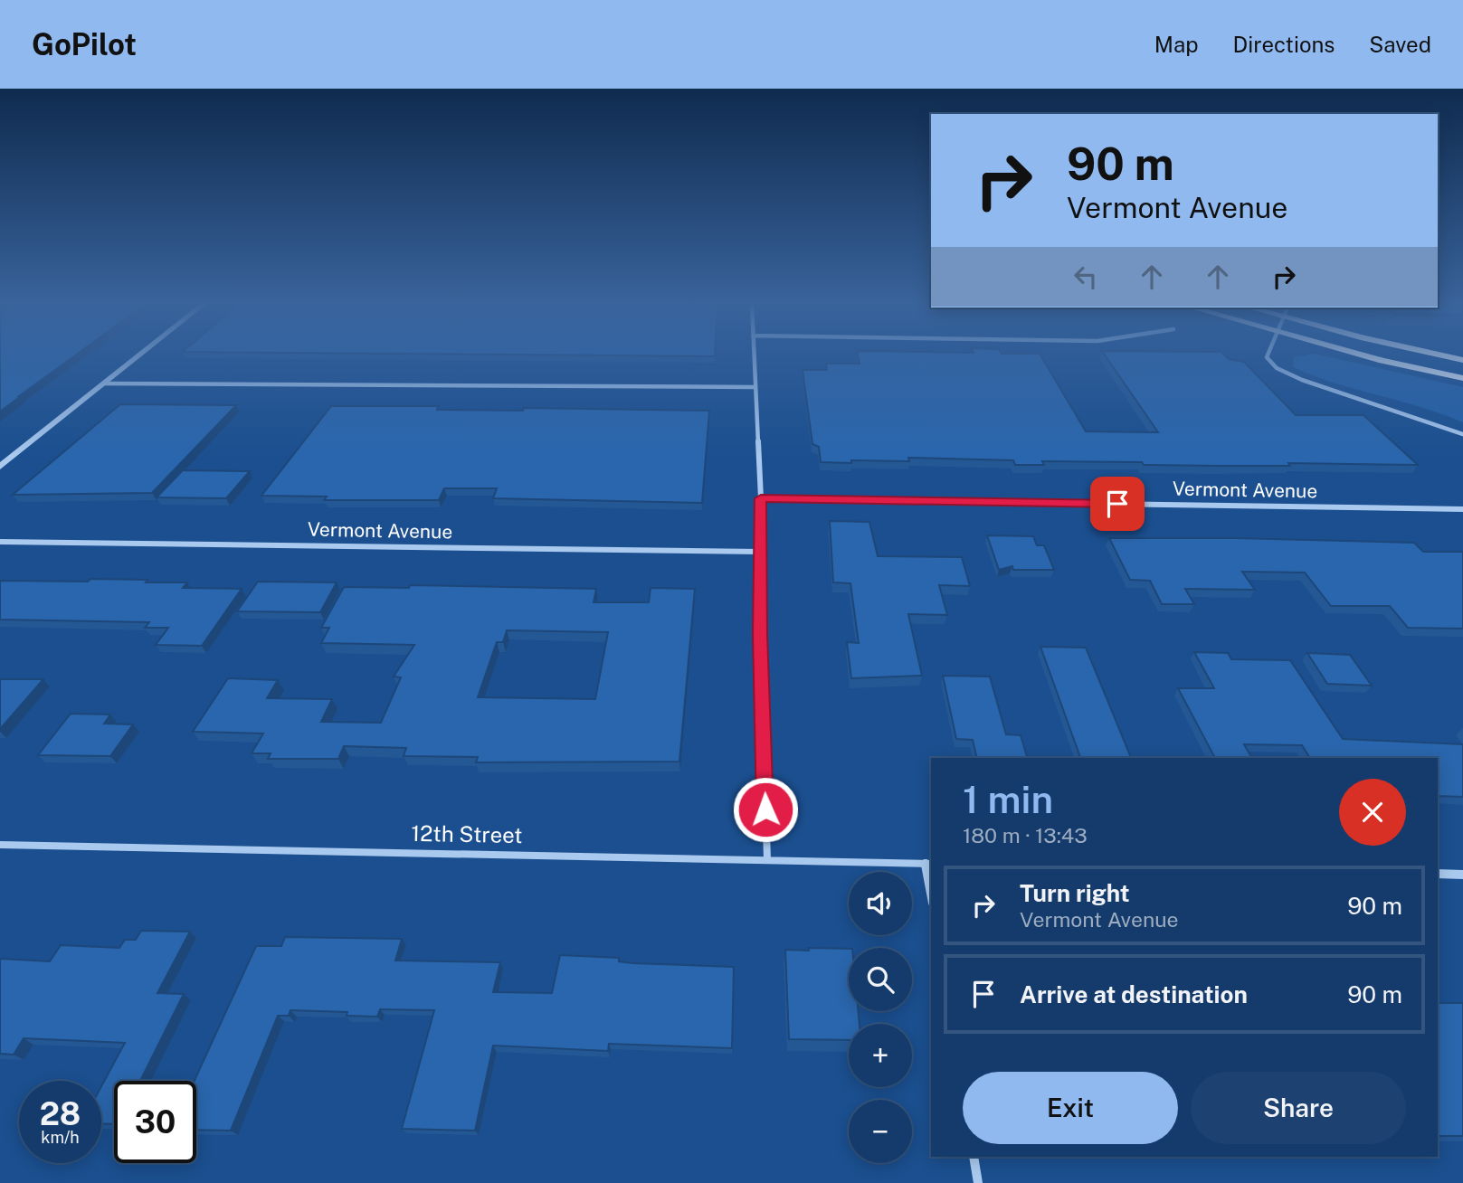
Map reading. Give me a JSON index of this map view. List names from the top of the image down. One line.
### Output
{"streets":{"street":["Vermont Avenue","12th Street"]},"page":{"header":"GoPilot","nav":["Map","Directions","Saved"],"turn":["90 m","Vermont Avenue"],"heading":["1 min","180 m · 13:43"],"list":[{"name":"Turn right","note":"Vermont Avenue","value":"90 m"},{"name":"Arrive at destination","value":"90 m"}],"map_buttons":["+","−"],"buttons":["Exit","Share"],"speed":"28 km/h","limit":"30"}}
